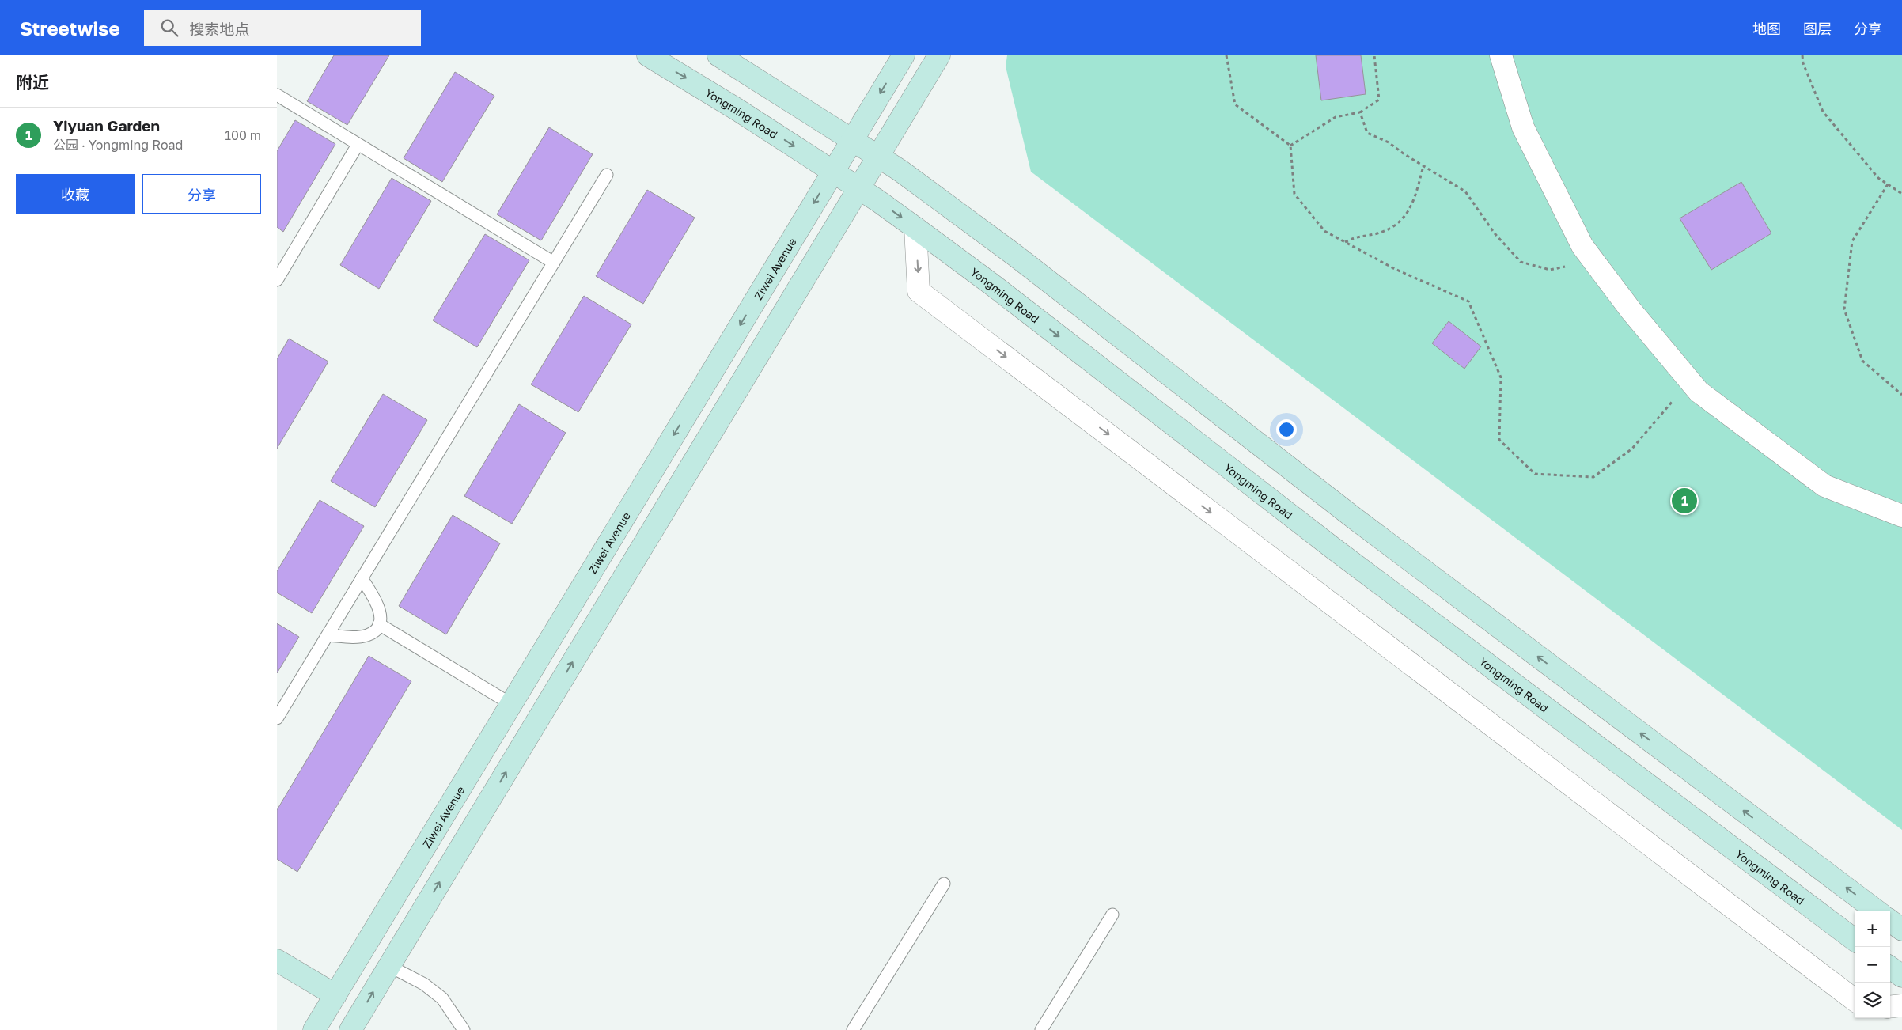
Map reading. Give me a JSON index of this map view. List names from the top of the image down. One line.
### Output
{"streets":{"street":["Yongming Road","Ziwei Avenue"]},"crossings":[["Yongming Road","Ziwei Avenue"]],"page":{"header":"Streetwise","search":"搜索地点","nav":["地图","图层","分享"],"heading":"附近","list":[{"mark":"1","name":"Yiyuan Garden","note":"公园 · Yongming Road","value":"100 m"}],"buttons":["收藏","分享"],"pins":"1","map_buttons":["+","−"]}}
